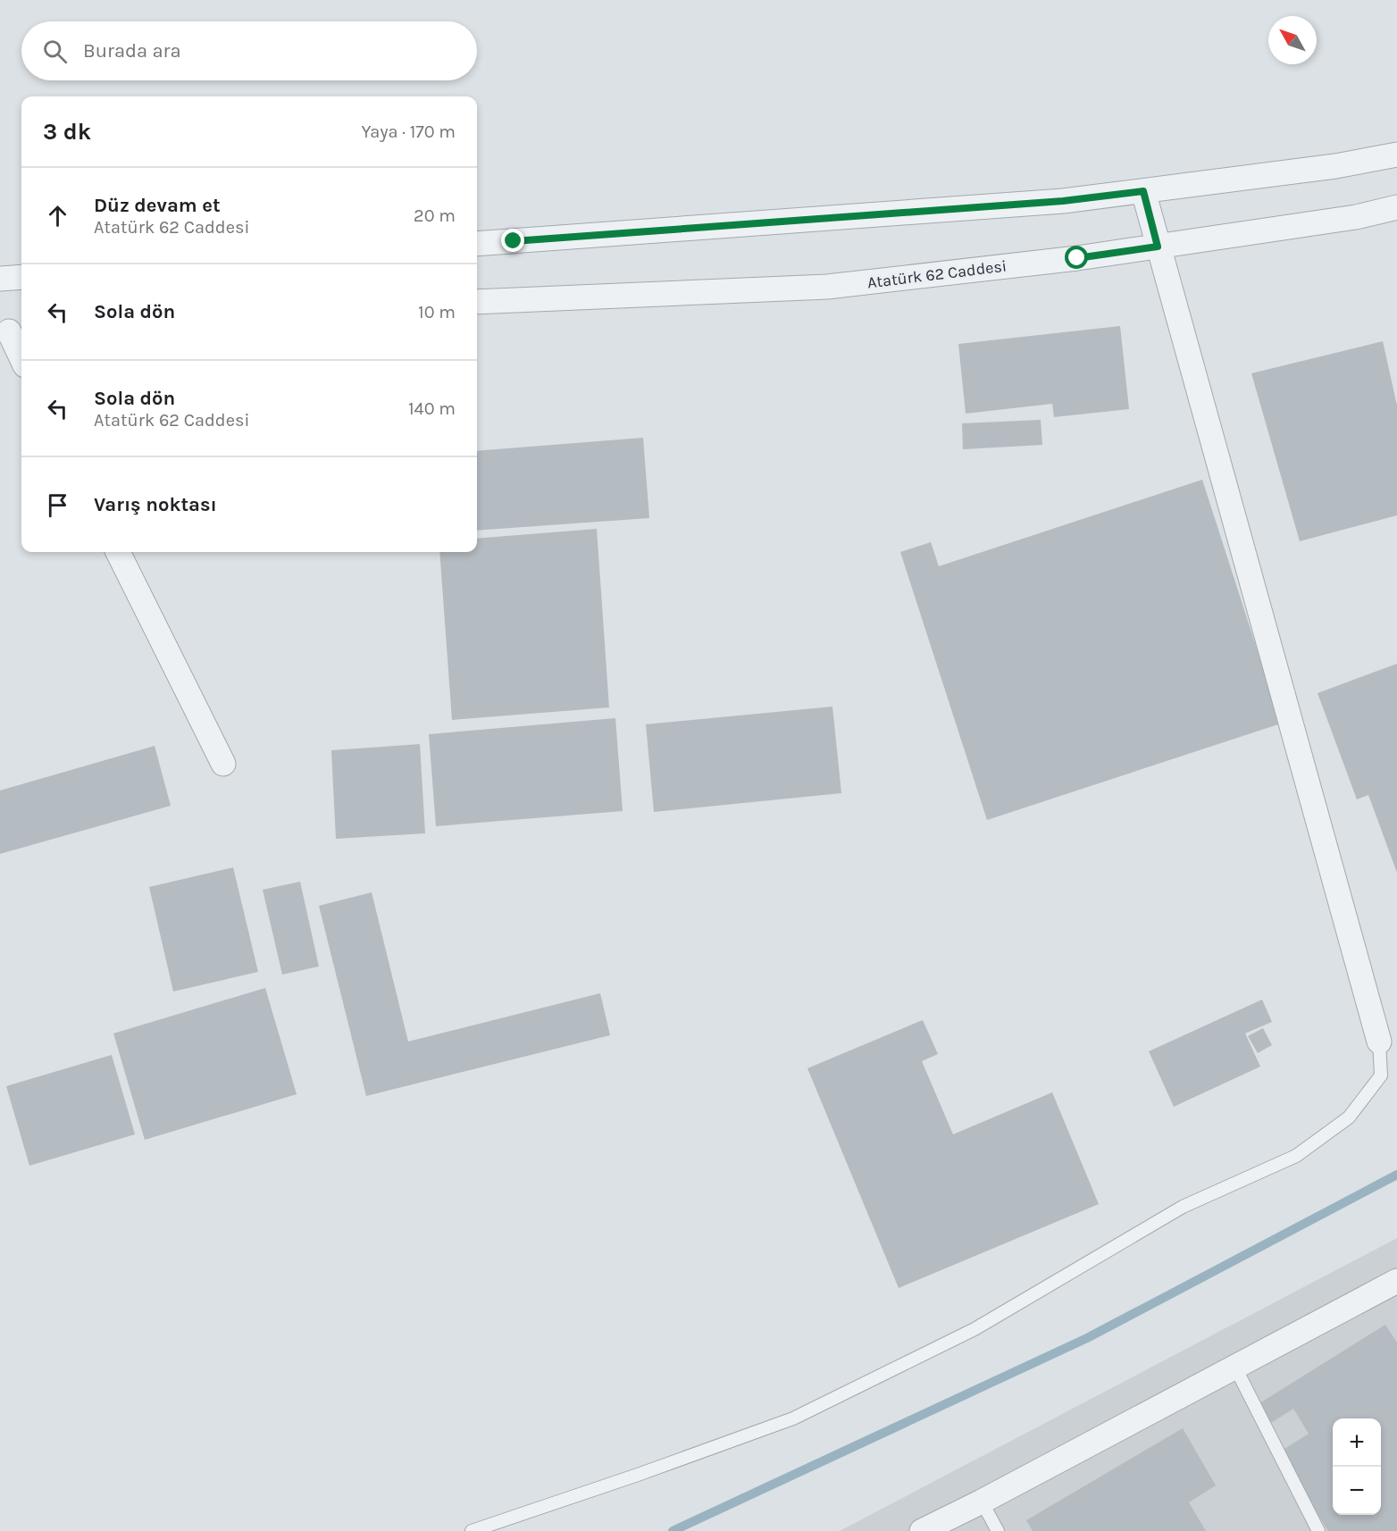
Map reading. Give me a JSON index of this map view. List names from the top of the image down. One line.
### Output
{"streets":{"street":["Atatürk 62 Caddesi"]},"north":"top left","page":{"search":"Burada ara","heading":["3 dk","Yaya · 170 m"],"list":[["Düz devam et","Atatürk 62 Caddesi","20 m"],["Sola dön","10 m"],["Sola dön","Atatürk 62 Caddesi","140 m"],"Varış noktası"],"map_buttons":["+","−"]}}
